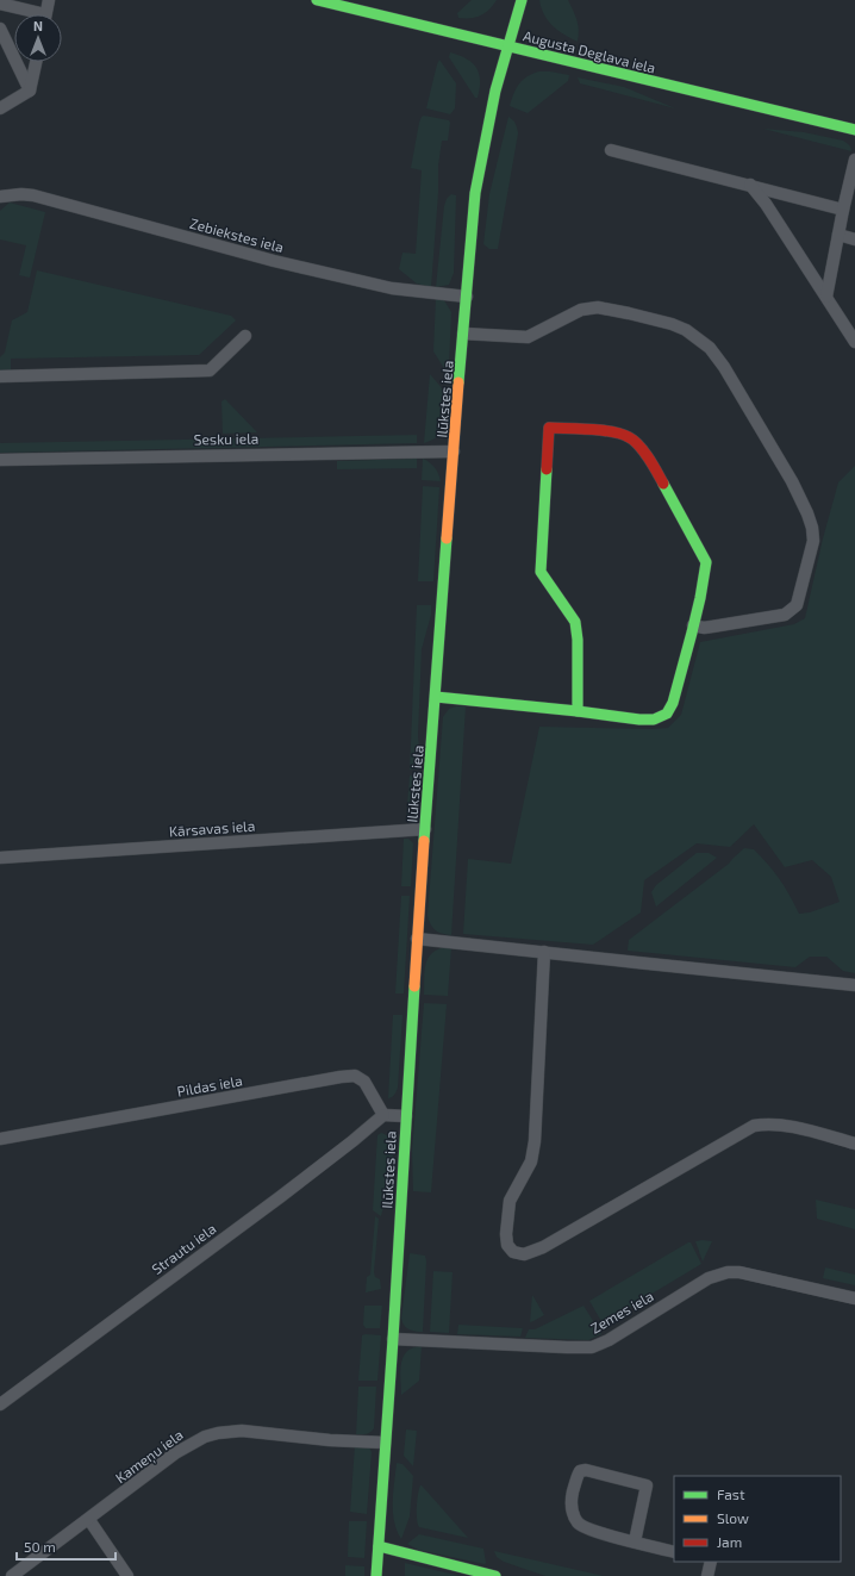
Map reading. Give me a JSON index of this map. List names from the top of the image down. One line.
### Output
{"streets":{"street":["Augusta Deglava iela","Zebiekstes iela","Ilūkstes iela","Sesku iela","Kārsavas iela","Pildas iela","Strautu iela","Zemes iela","Kameņu iela"]},"crossings":[["Augusta Deglava iela","Ilūkstes iela"],["Zebiekstes iela","Ilūkstes iela"],["Ilūkstes iela","Sesku iela"],["Ilūkstes iela","Kārsavas iela"],["Ilūkstes iela","Zemes iela"],["Ilūkstes iela","Kameņu iela"],["Pildas iela","Strautu iela"]],"legend":["Fast","Slow","Jam"],"scale_bar":"50 m","north":"top"}
